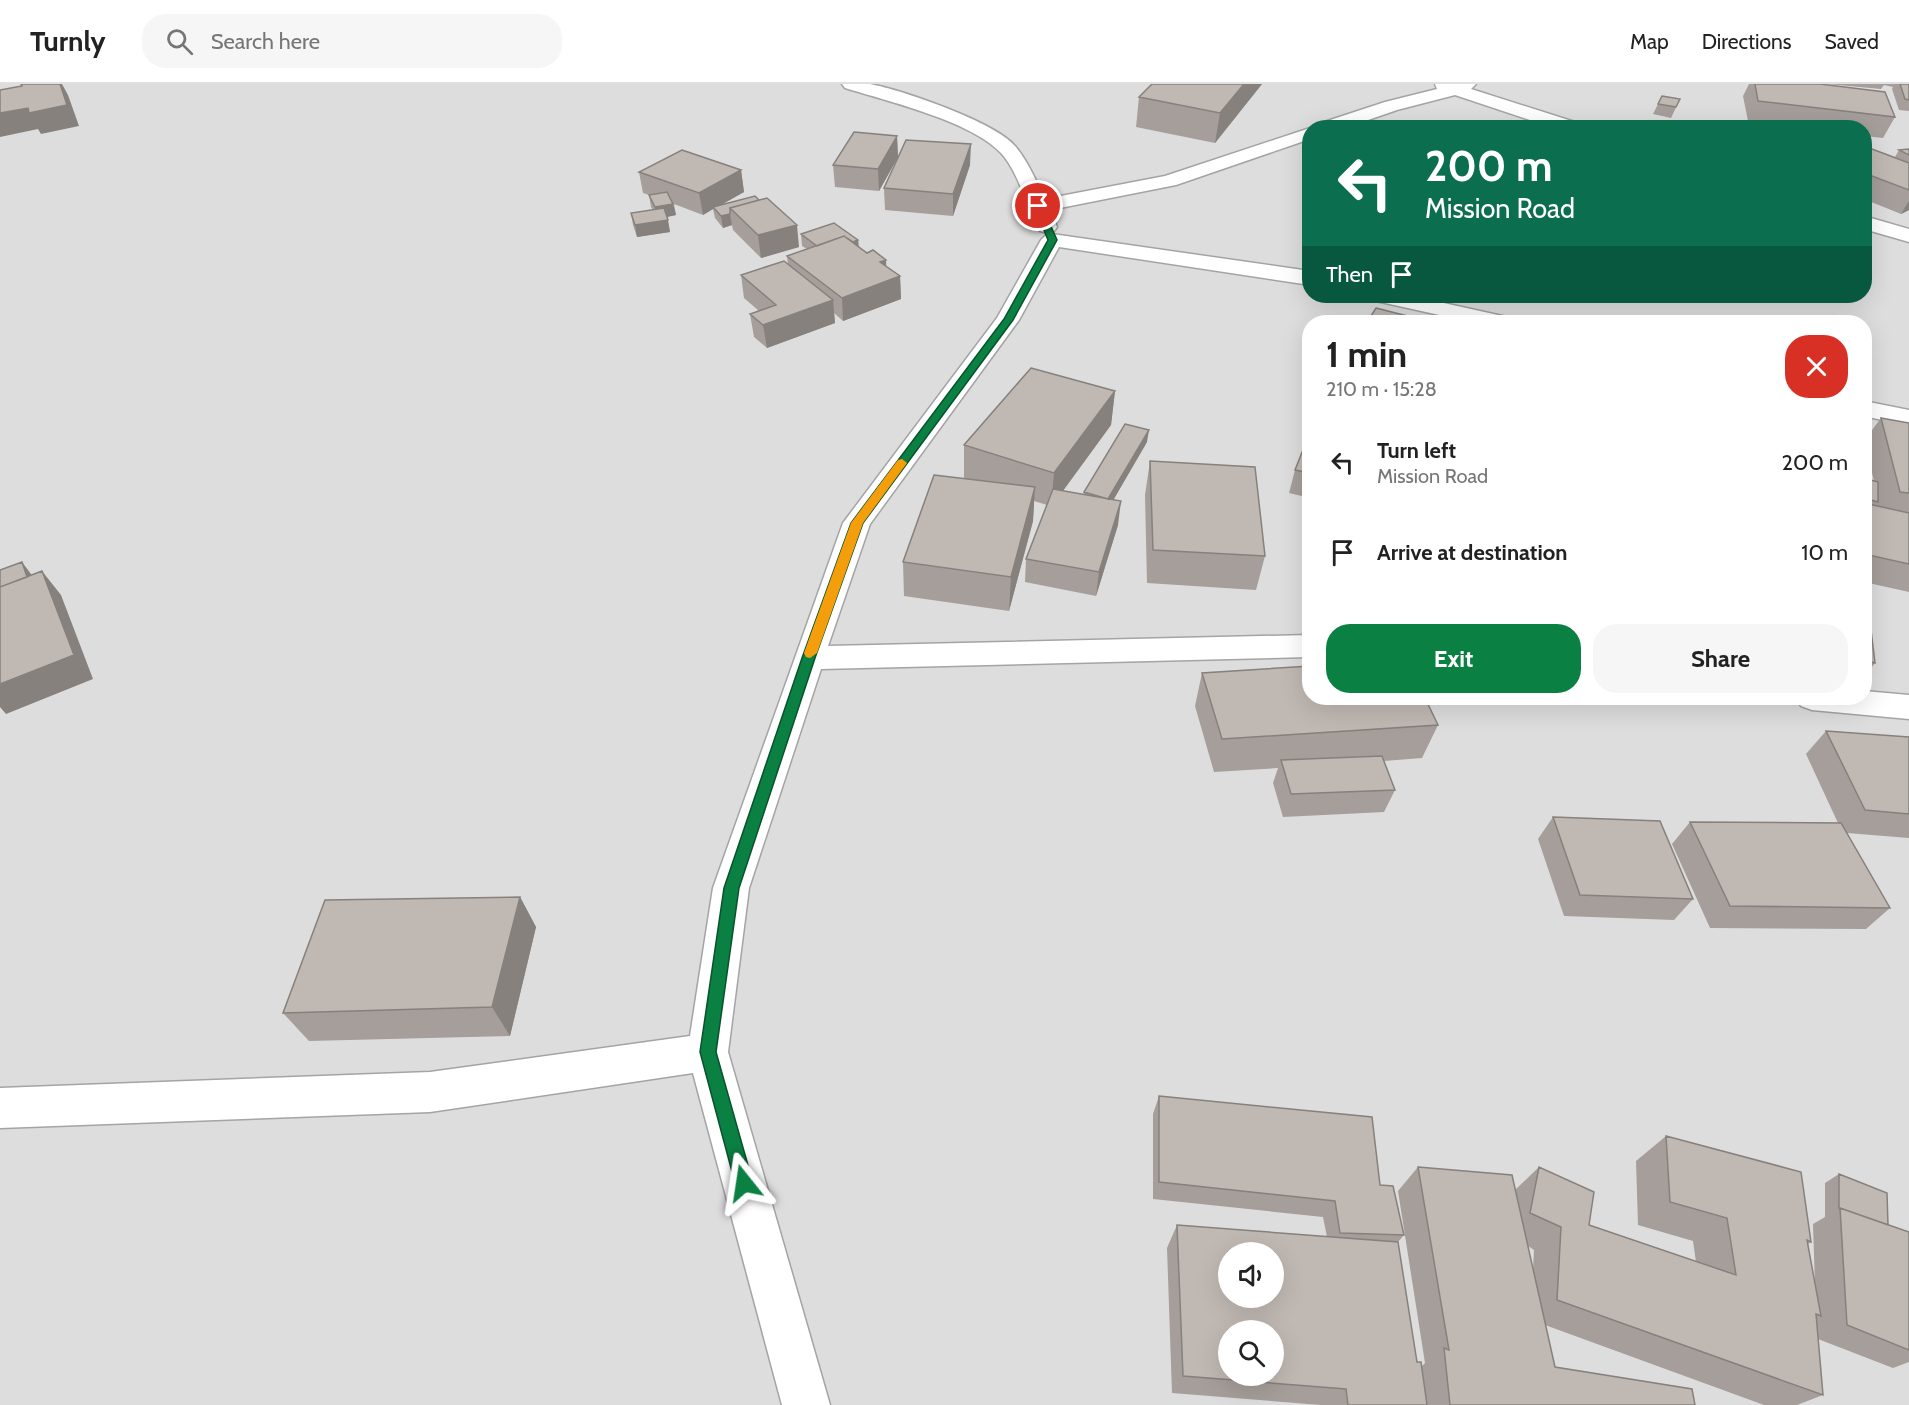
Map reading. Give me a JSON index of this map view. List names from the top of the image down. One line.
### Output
{"page":{"header":"Turnly","search":"Search here","nav":["Map","Directions","Saved"],"turn":["200 m","Mission Road"],"then":"Then","heading":["1 min","210 m · 15:28"],"list":[{"name":"Turn left","note":"Mission Road","value":"200 m"},{"name":"Arrive at destination","value":"10 m"}],"buttons":["Exit","Share"]}}
